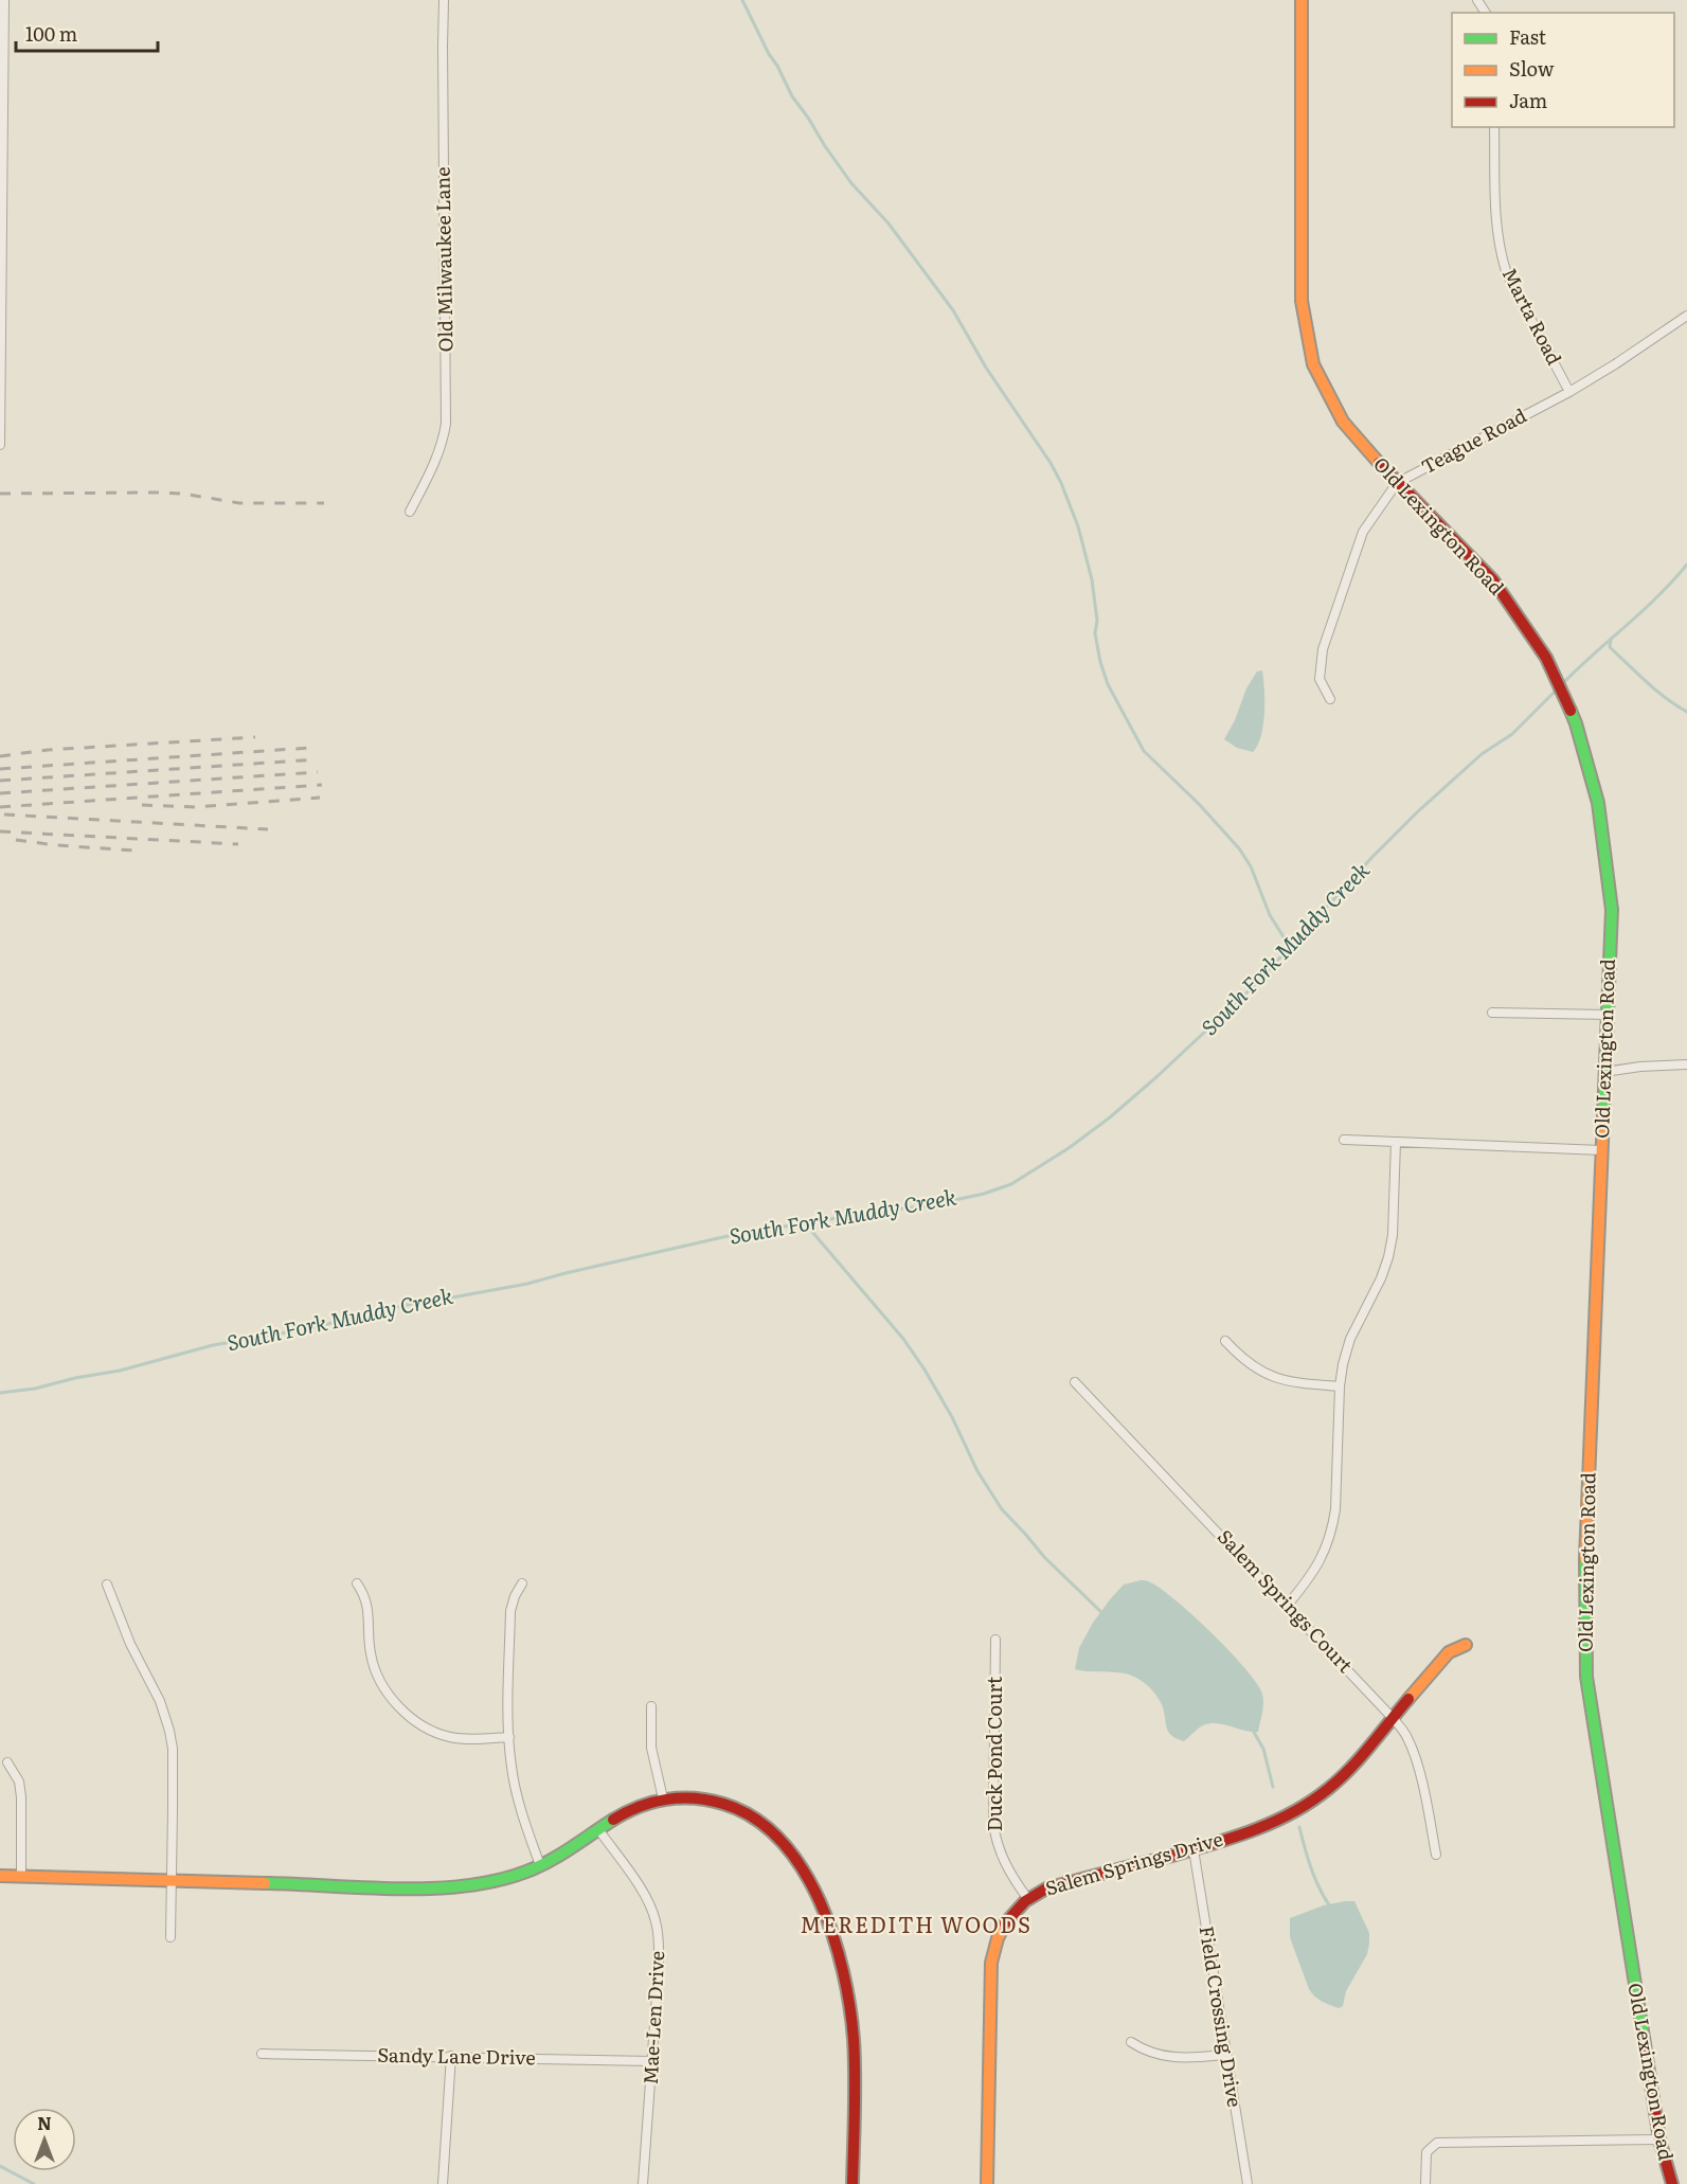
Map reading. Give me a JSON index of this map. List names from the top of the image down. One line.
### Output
{"streets":{"street":["Old Milwaukee Lane","Marta Road","Teague Road","Old Lexington Road","Salem Springs Court","Duck Pond Court","Salem Springs Drive","Field Crossing Drive","Mae-Len Drive","Sandy Lane Drive"]},"crossings":[["Marta Road","Teague Road"],["Teague Road","Old Lexington Road"],["Salem Springs Court","Salem Springs Drive"],["Duck Pond Court","Salem Springs Drive"],["Salem Springs Drive","Field Crossing Drive"],["Mae-Len Drive","Sandy Lane Drive"]],"districts":["MEREDITH WOODS"],"water":["South Fork Muddy Creek"],"legend":["Fast","Slow","Jam"],"scale_bar":"100 m","north":"top"}
